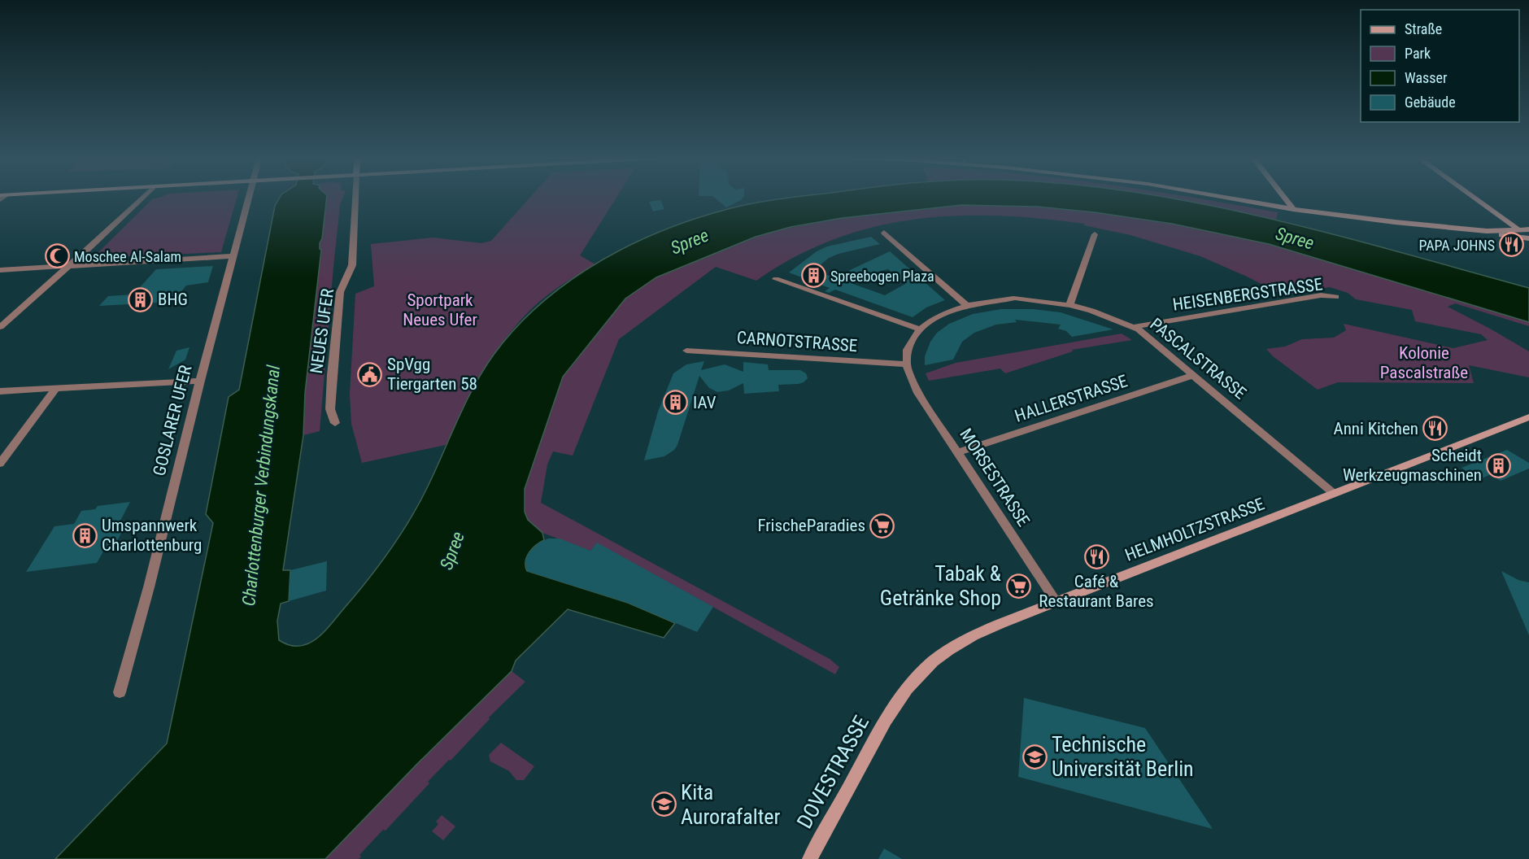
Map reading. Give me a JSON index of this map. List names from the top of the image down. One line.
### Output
{"streets":{"main road":["HELMHOLTZSTRASSE","DOVESTRASSE"],"street":["HEISENBERGSTRASSE","NEUES UFER","CARNOTSTRASSE","PASCALSTRASSE","HALLERSTRASSE","GOSLARER UFER","MORSESTRASSE"]},"crossings":[["HEISENBERGSTRASSE","PASCALSTRASSE"],["CARNOTSTRASSE","PASCALSTRASSE"],["CARNOTSTRASSE","MORSESTRASSE"],["PASCALSTRASSE","HALLERSTRASSE"],["PASCALSTRASSE","MORSESTRASSE"],["PASCALSTRASSE","HELMHOLTZSTRASSE"],["HALLERSTRASSE","MORSESTRASSE"],["MORSESTRASSE","HELMHOLTZSTRASSE"],["HELMHOLTZSTRASSE","DOVESTRASSE"]],"water":["Spree","Charlottenburger Verbindungskanal"],"parks":["Sportpark Neues Ufer","Kolonie Pascalstraße"],"places":{"restaurant":["PAPA JOHNS","Anni Kitchen","Café & Restaurant Bares"],"mosque":["Moschee Al-Salam"],"building":["Spreebogen Plaza","BHG","IAV","Scheidt Werkzeugmaschinen","Umspannwerk Charlottenburg"],"public building":["SpVgg Tiergarten 58"],"supermarket":["FrischeParadies","Tabak & Getränke Shop"],"school or university":["Technische Universität Berlin","Kita Aurorafalter"]},"legend":["Straße","Park","Wasser","Gebäude"]}
